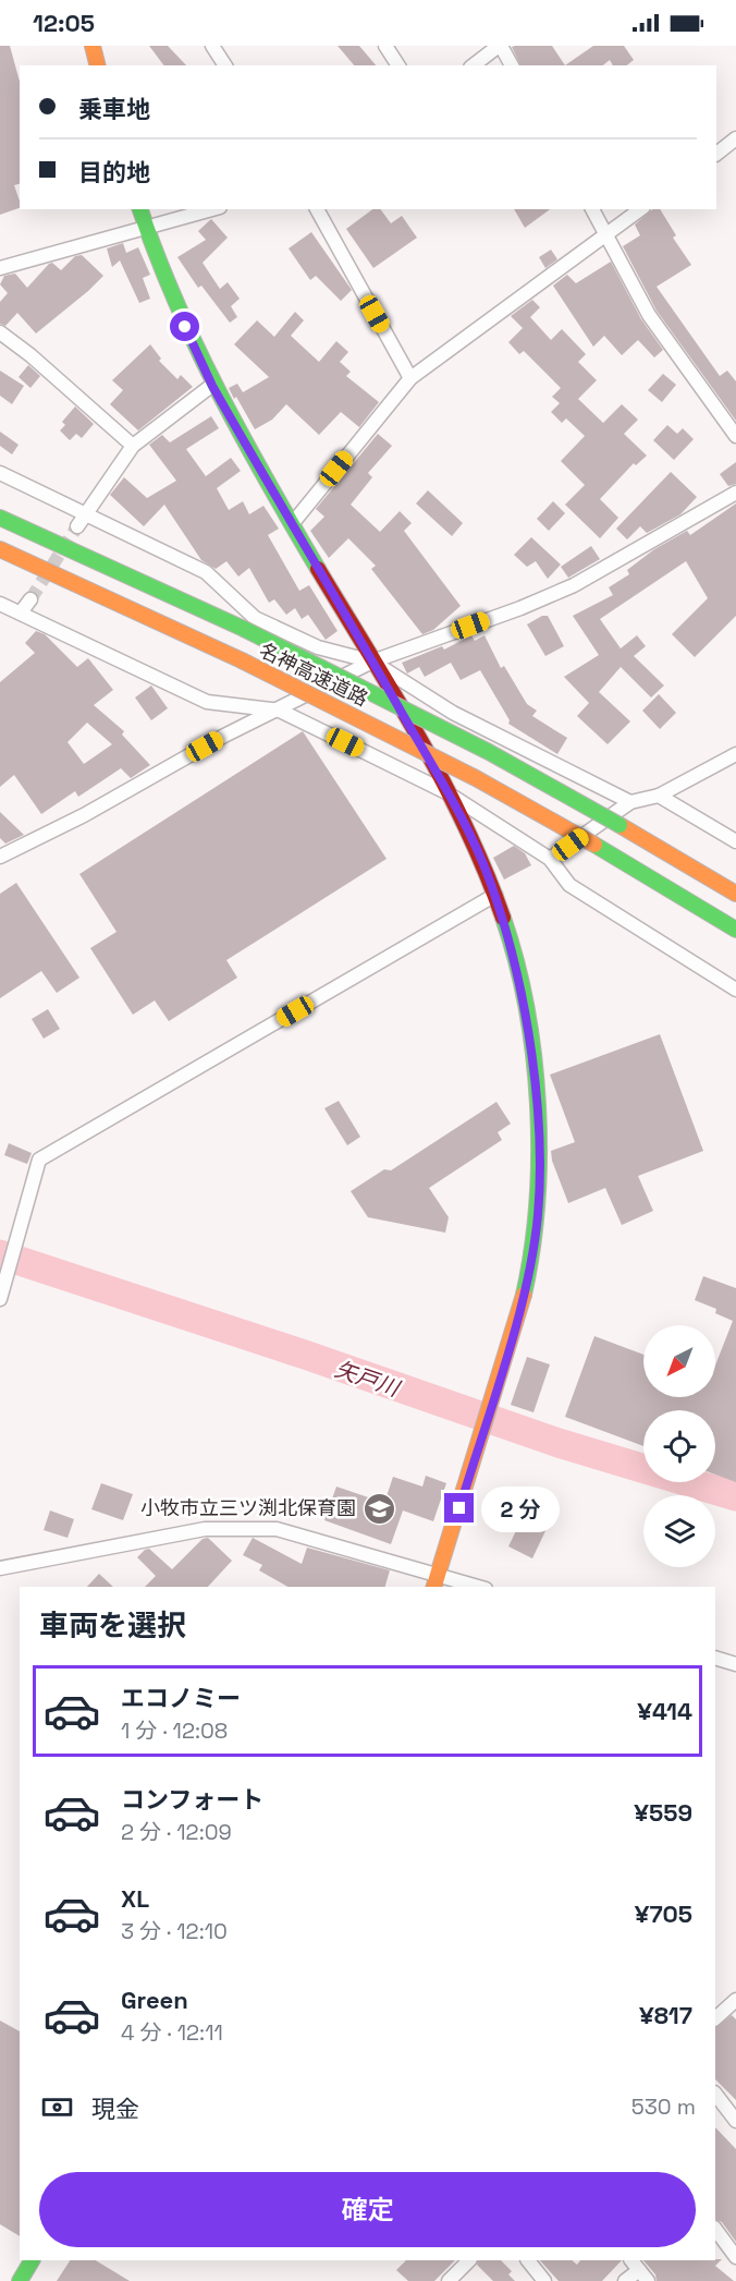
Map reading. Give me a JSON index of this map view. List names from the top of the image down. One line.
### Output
{"streets":{"main road":["名神高速道路"]},"water":["矢戸川"],"places":{"school or university":["小牧市立三ツ渕北保育園"]},"north":"bottom left","page":{"status":"12:05","banner":["乗車地","目的地"],"bubble":"2 分","heading":"車両を選択","list":[{"name":"エコノミー","note":"1 分 · 12:08","value":"¥414"},{"name":"コンフォート","note":"2 分 · 12:09","value":"¥559"},{"name":"XL","note":"3 分 · 12:10","value":"¥705"},{"name":"Green","note":"4 分 · 12:11","value":"¥817"}],"pay":["現金","530 m"],"buttons":"確定"}}
